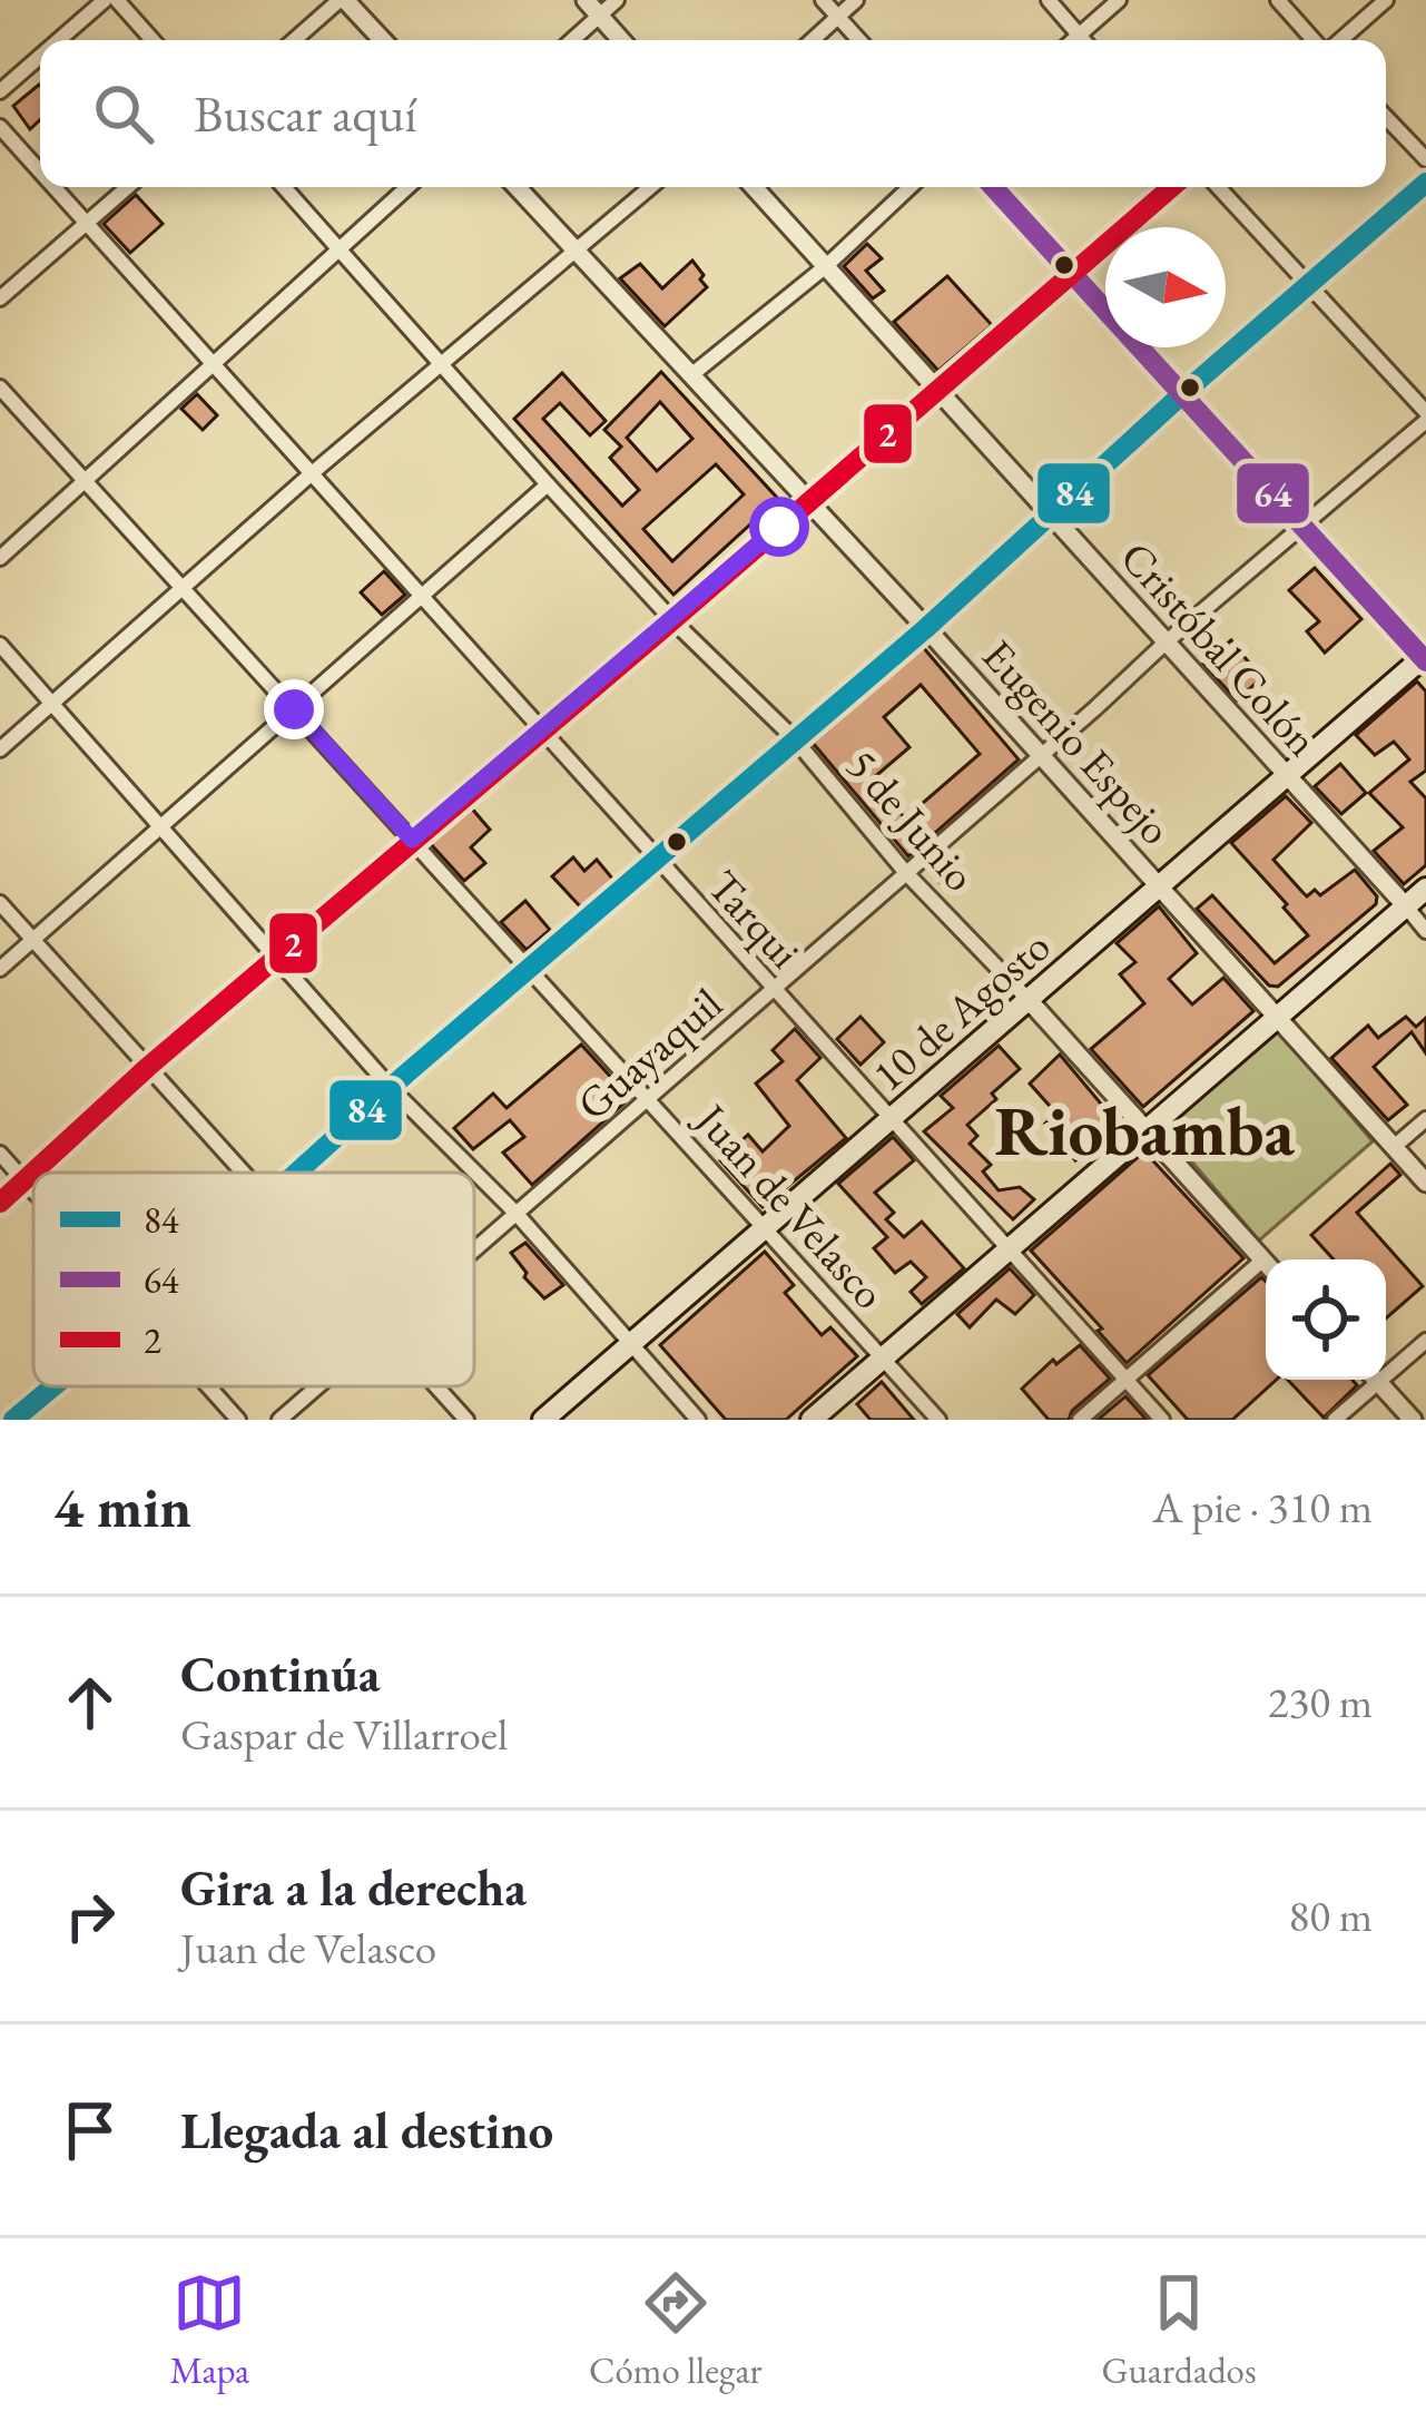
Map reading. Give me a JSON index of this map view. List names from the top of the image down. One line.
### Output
{"streets":{"main road":["10 de Agosto"],"street":["Cristóbal Colón","Eugenio Espejo","5 de Junio","Tarqui","Guayaquil","Juan de Velasco"]},"crossings":[["Cristóbal Colón","10 de Agosto"],["Cristóbal Colón","Guayaquil"],["Eugenio Espejo","10 de Agosto"],["Eugenio Espejo","Guayaquil"],["5 de Junio","10 de Agosto"],["5 de Junio","Guayaquil"],["Tarqui","10 de Agosto"],["Tarqui","Guayaquil"],["10 de Agosto","Juan de Velasco"],["Guayaquil","Juan de Velasco"]],"districts":["Riobamba"],"lines":["transit line 84","transit line 64","transit line 2"],"legend":["84","64","2"],"north":"right","page":{"search":"Buscar aquí","heading":["4 min","A pie · 310 m"],"list":[["Continúa","Gaspar de Villarroel","230 m"],["Gira a la derecha","Juan de Velasco","80 m"],"Llegada al destino"],"nav":["Mapa","Cómo llegar","Guardados"]}}
